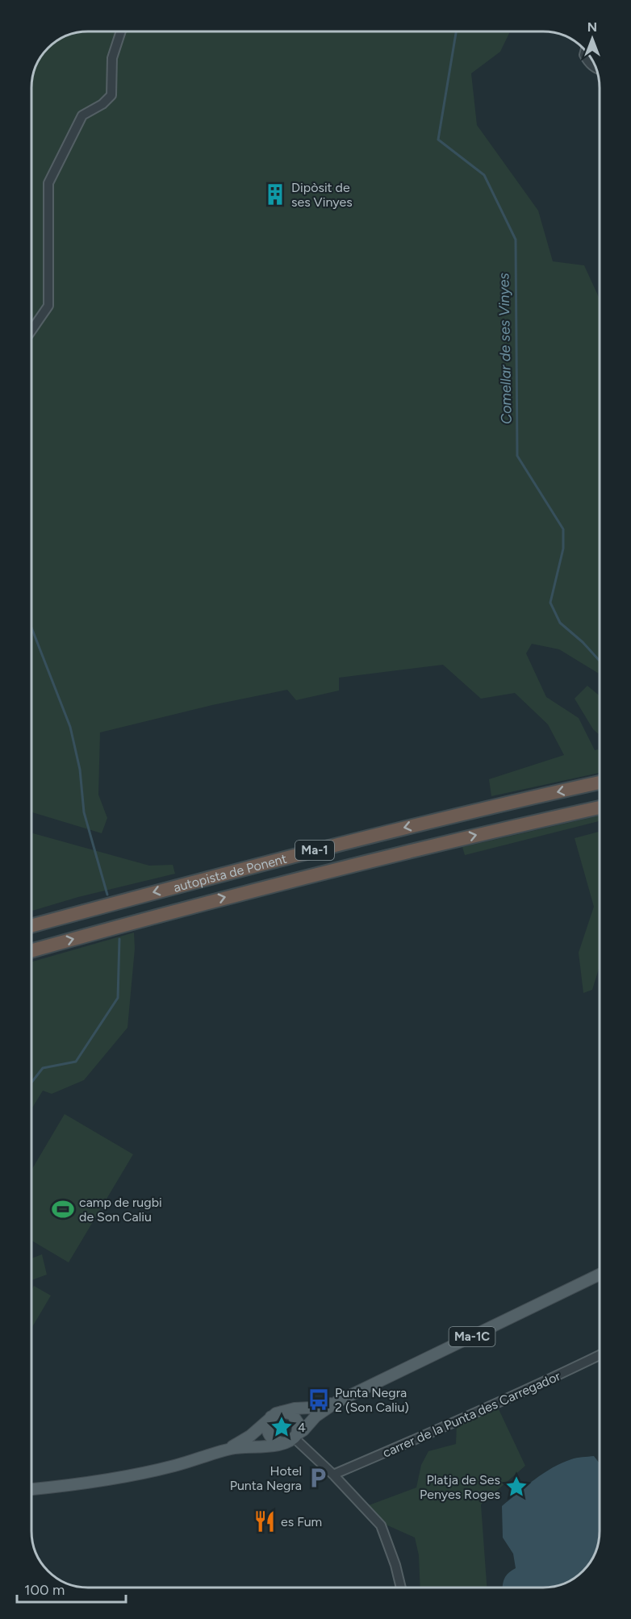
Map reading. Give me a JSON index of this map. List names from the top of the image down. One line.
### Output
{"streets":{"highway":["Ma-1","autopista de Ponent"],"main road":["Ma-1C"],"street":["carrer de la Punta des Carregador"]},"water":["Comellar de ses Vinyes"],"places":{"building":["Dipòsit de ses Vinyes"],"sports":["camp de rugbi de Son Caliu"],"bus stop":["Punta Negra 2 (Son Caliu)"],"place":["4","Platja de Ses Penyes Roges"],"parking":["Hotel Punta Negra"],"restaurant":["es Fum"]},"scale_bar":"100 m","north":"top"}
